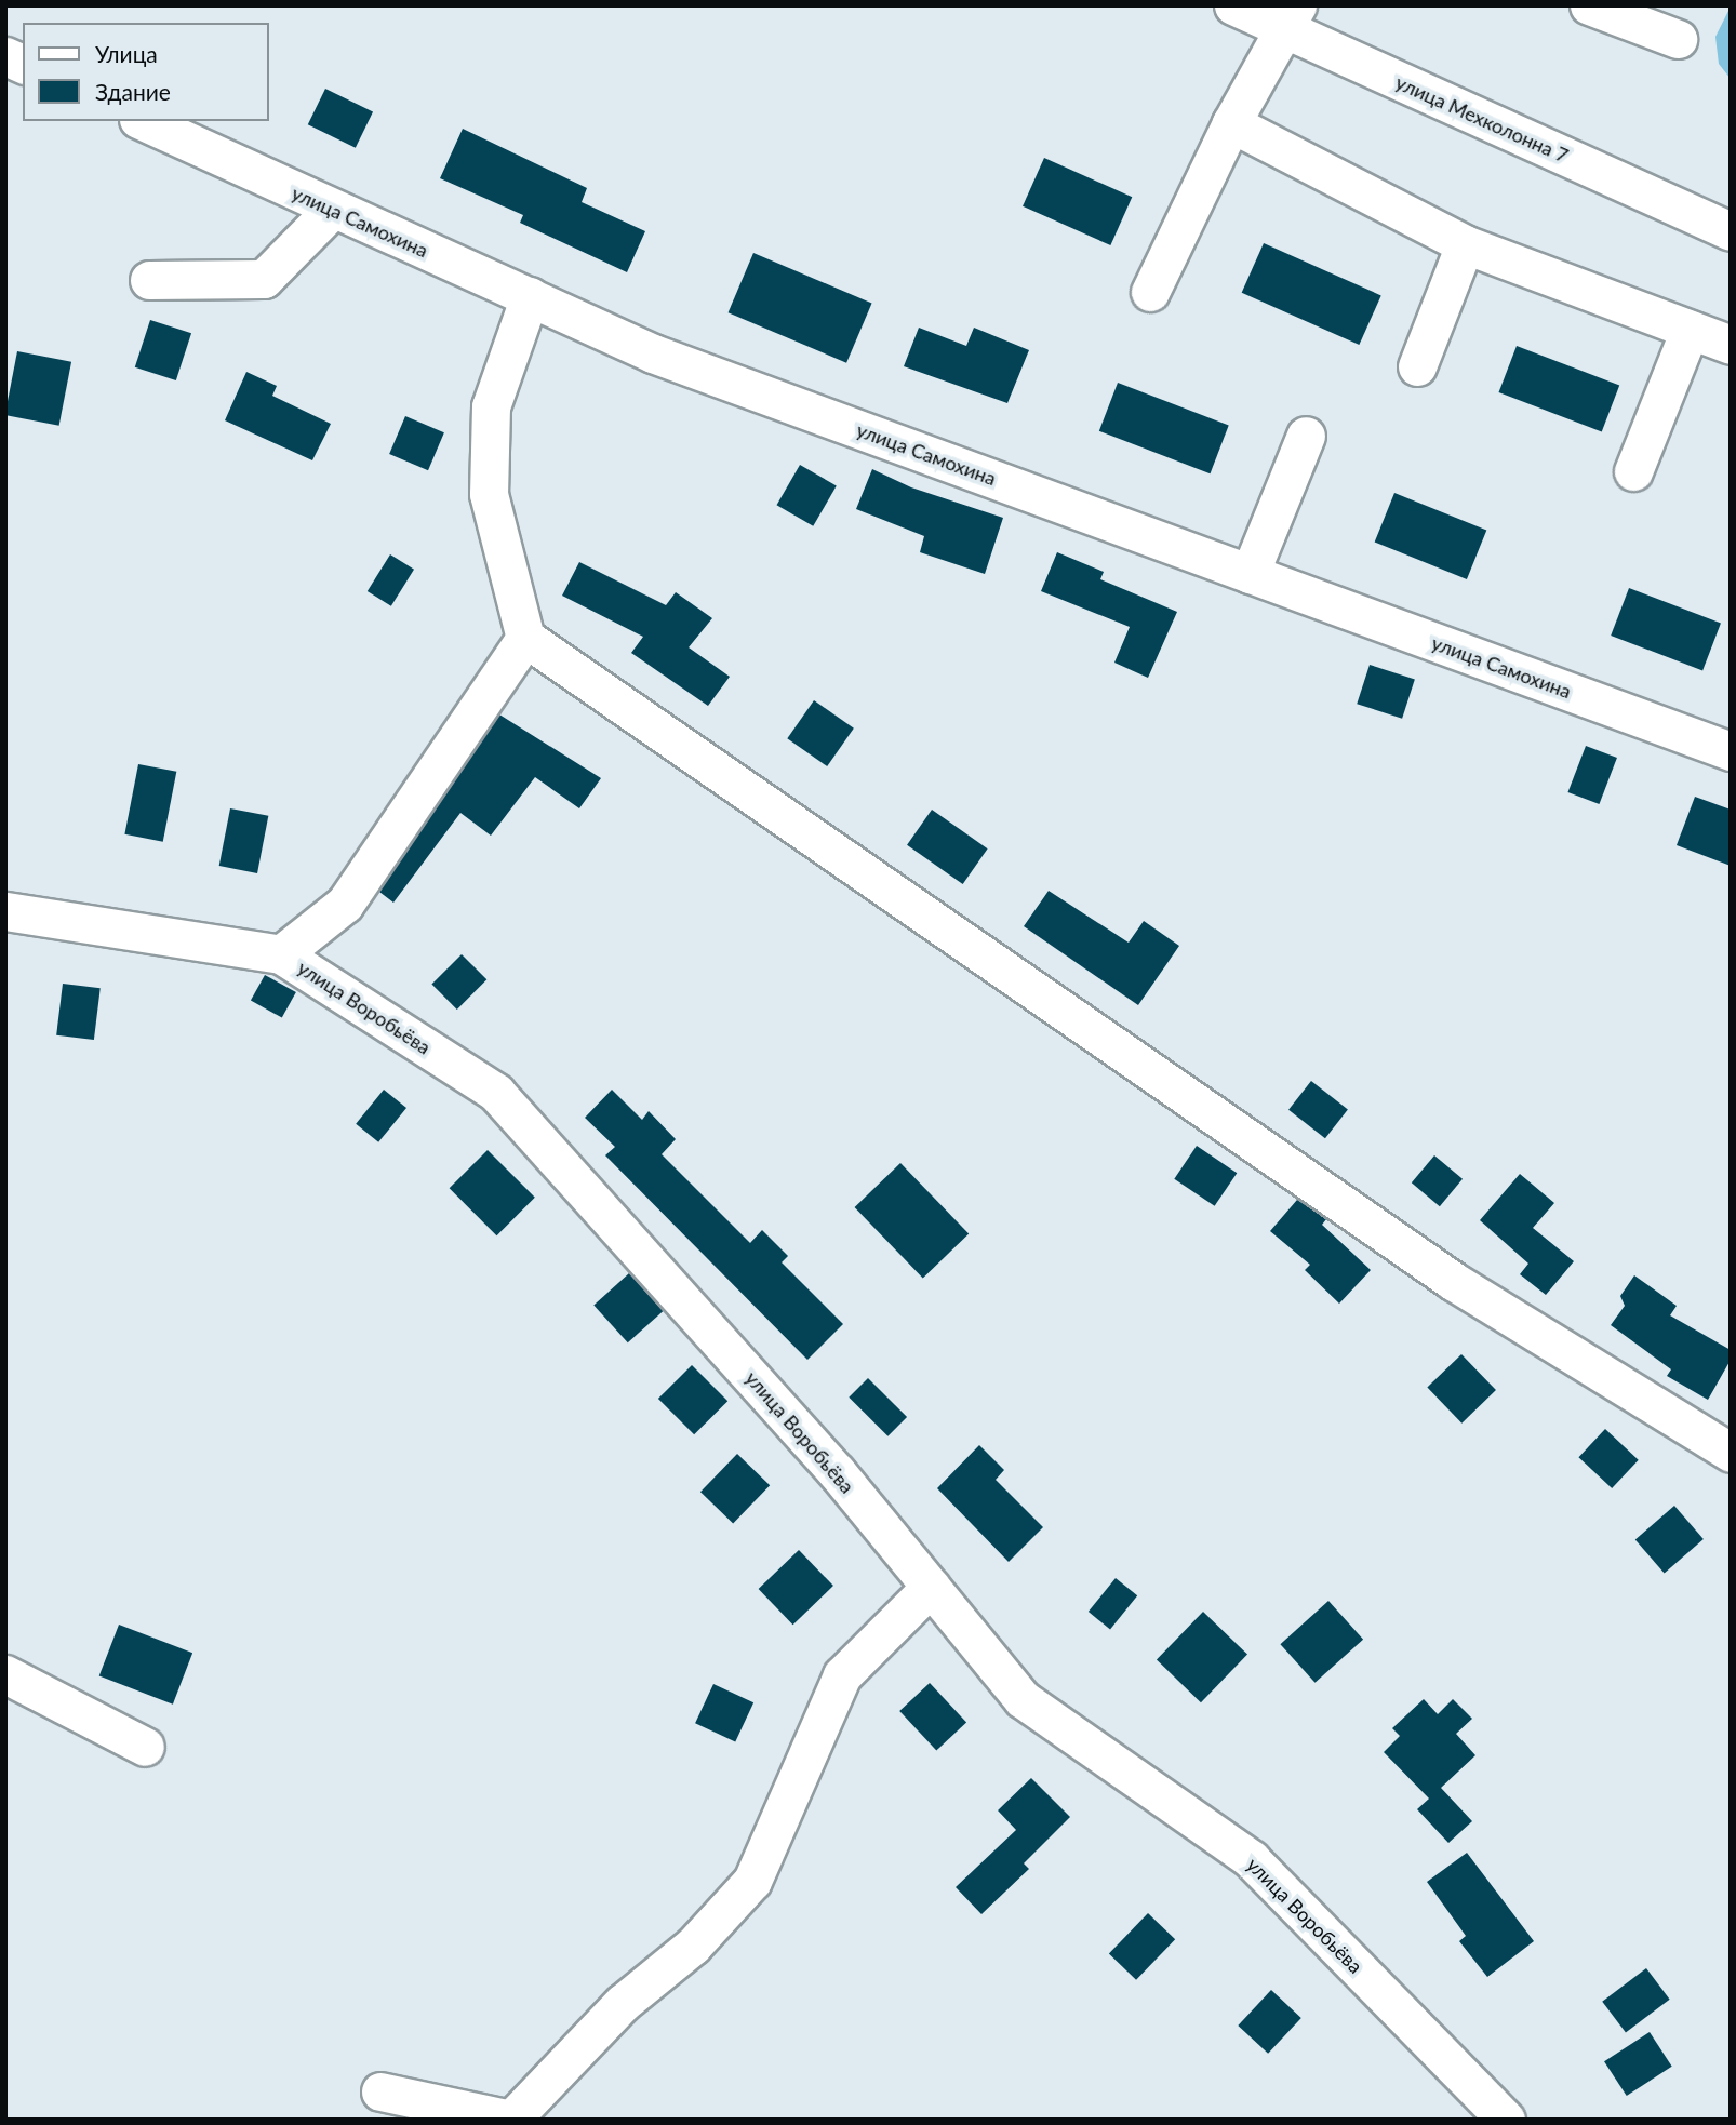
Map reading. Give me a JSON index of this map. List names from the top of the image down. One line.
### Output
{"streets":{"street":["улица Мехколонна 7","улица Самохина","улица Воробьёва"]},"legend":["Улица","Здание"]}
